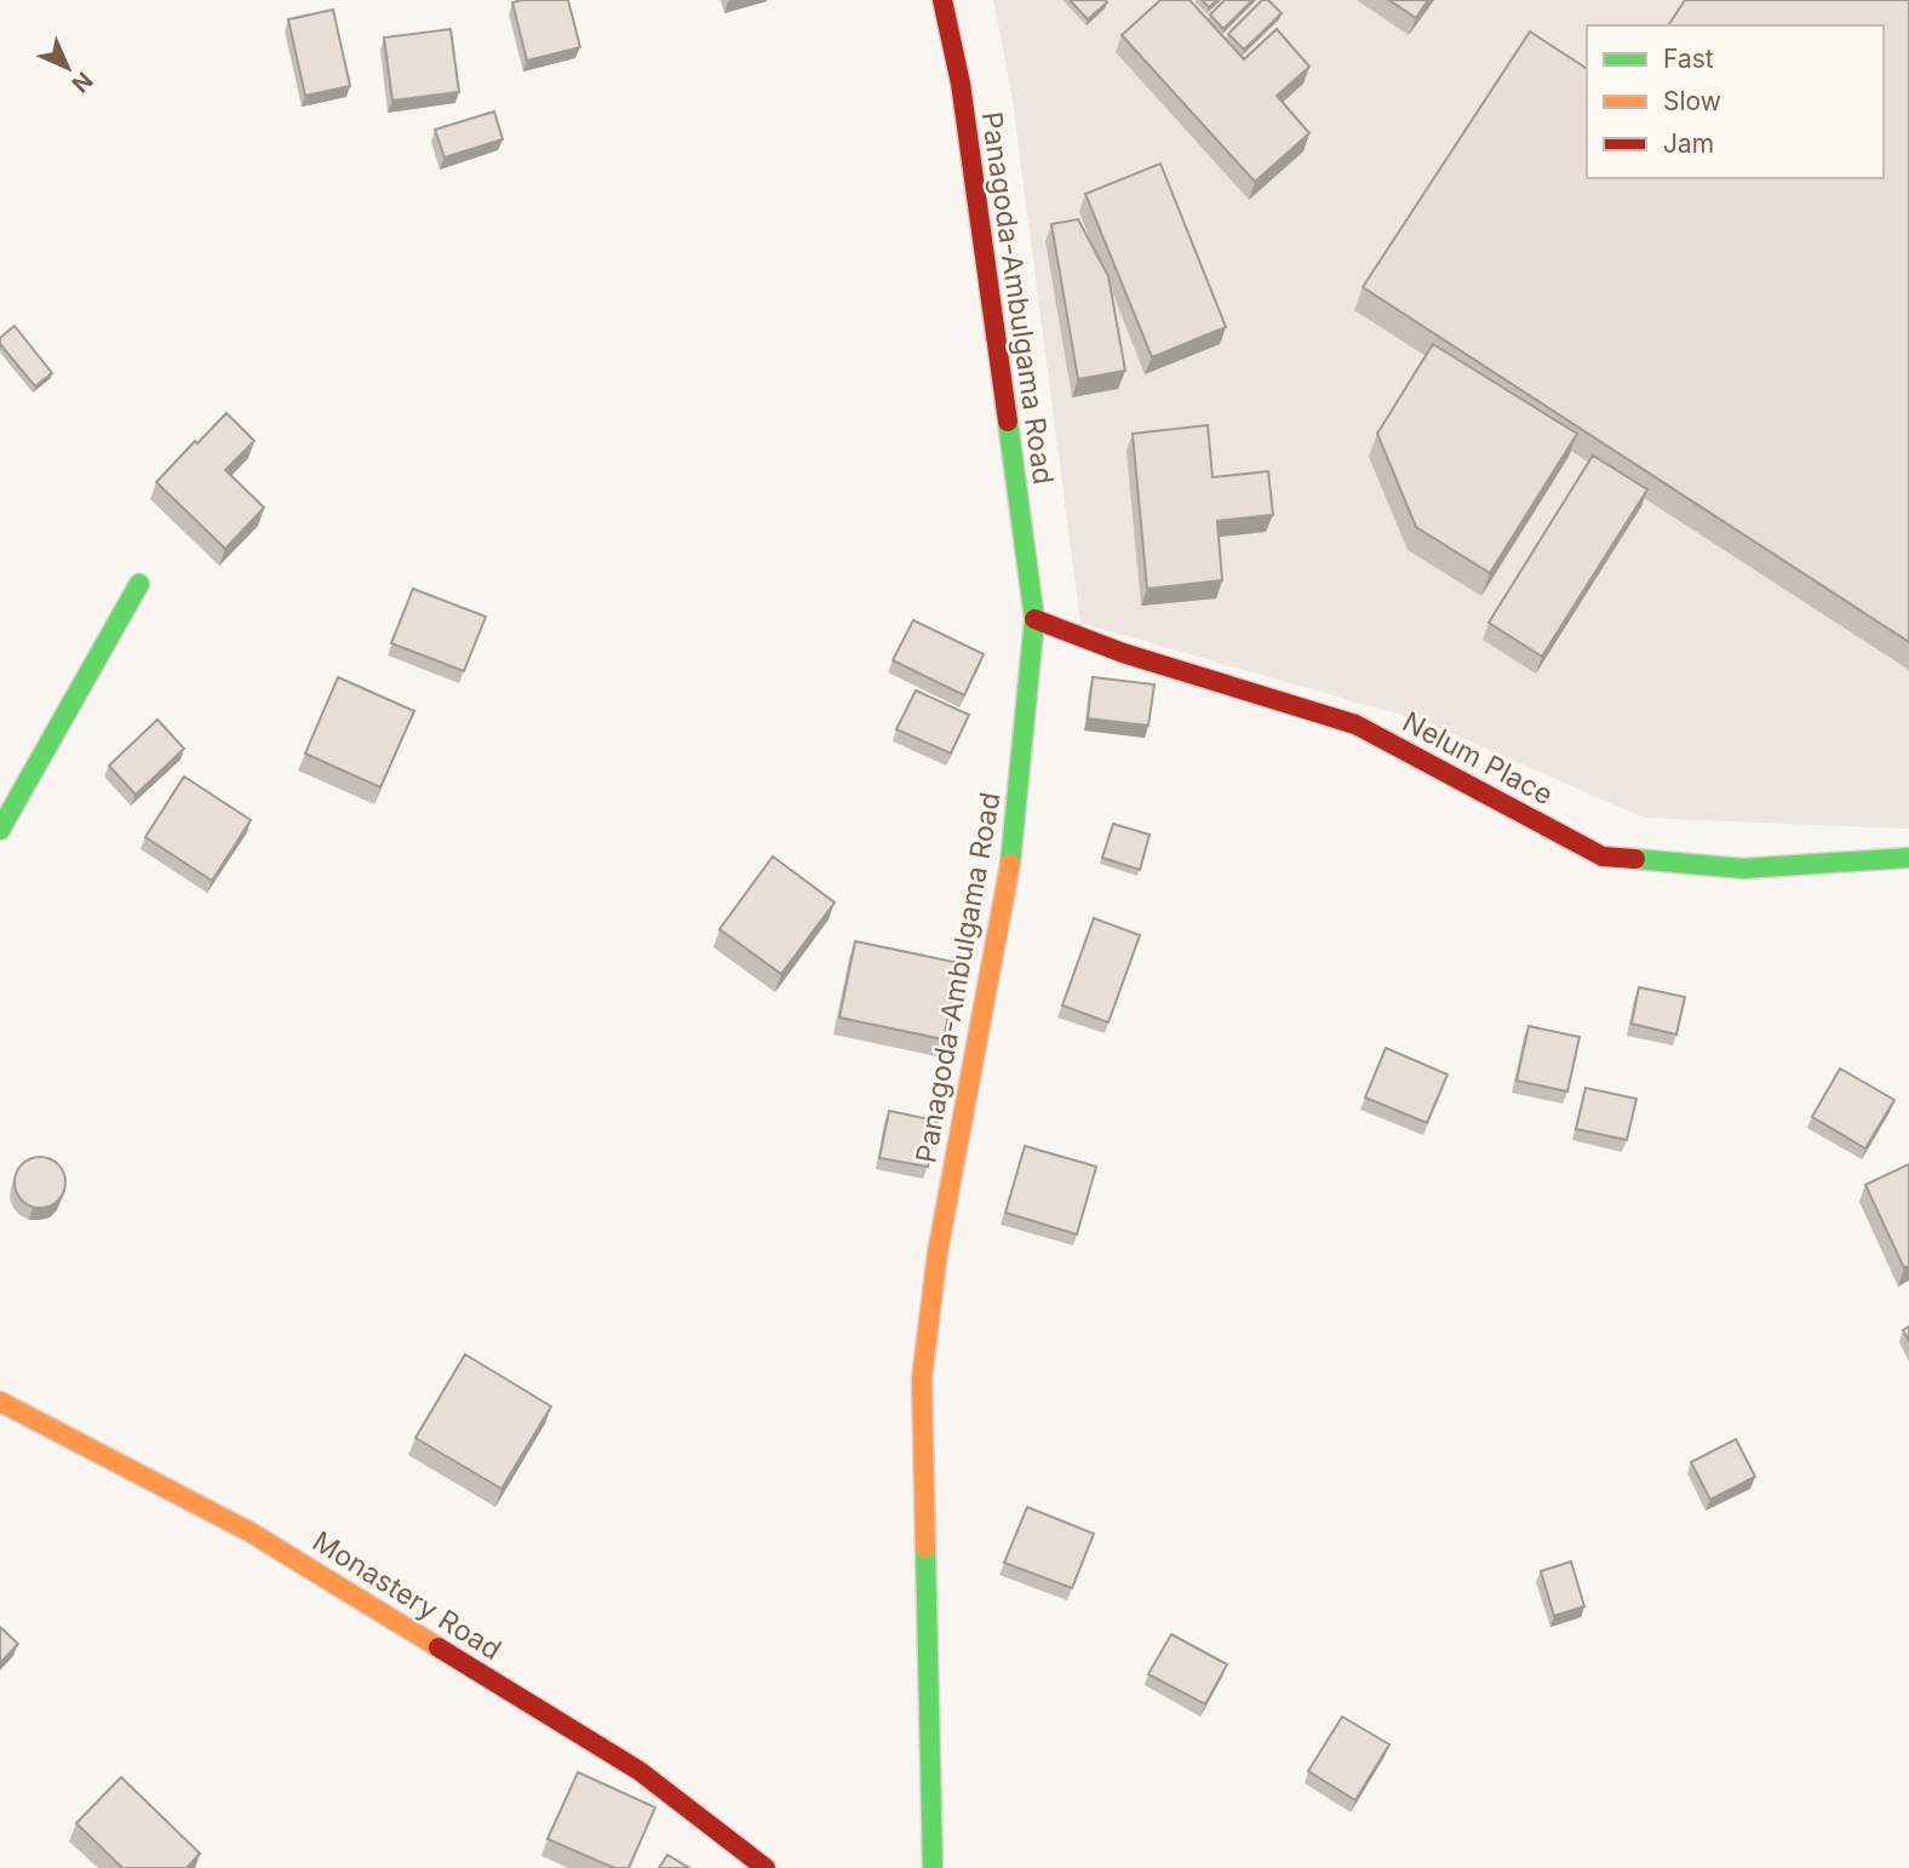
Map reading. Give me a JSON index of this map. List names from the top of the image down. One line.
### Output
{"streets":{"street":["Panagoda-Ambulgama Road","Nelum Place","Monastery Road"]},"crossings":[["Panagoda-Ambulgama Road","Nelum Place"]],"legend":["Fast","Slow","Jam"],"north":"bottom right"}
